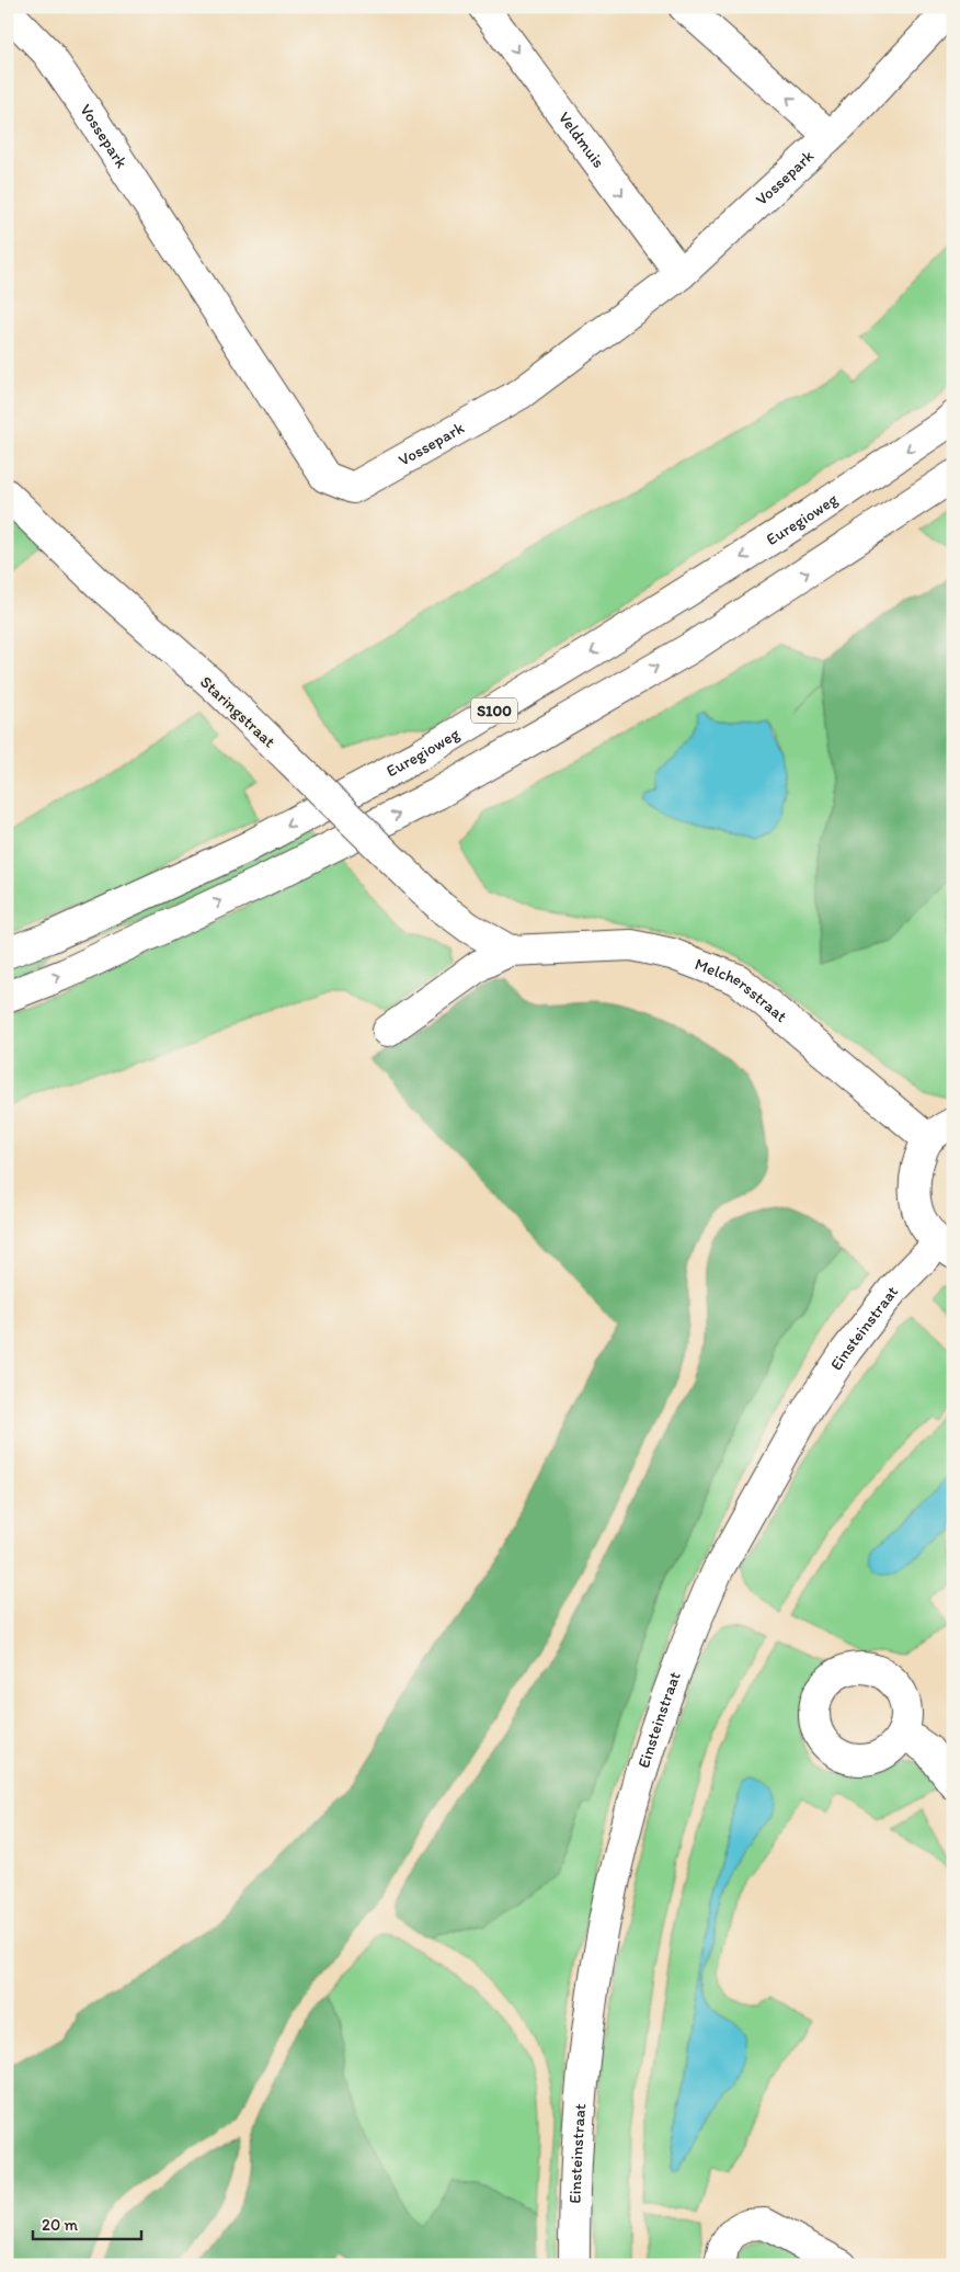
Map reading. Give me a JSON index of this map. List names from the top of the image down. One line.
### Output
{"streets":{"street":["Vossepark","Veldmuis","Euregioweg","S100","Staringstraat","Melchersstraat","Einsteinstraat"]},"crossings":[["Vossepark","Veldmuis"],["Staringstraat","Melchersstraat"]],"scale_bar":"20 m"}
